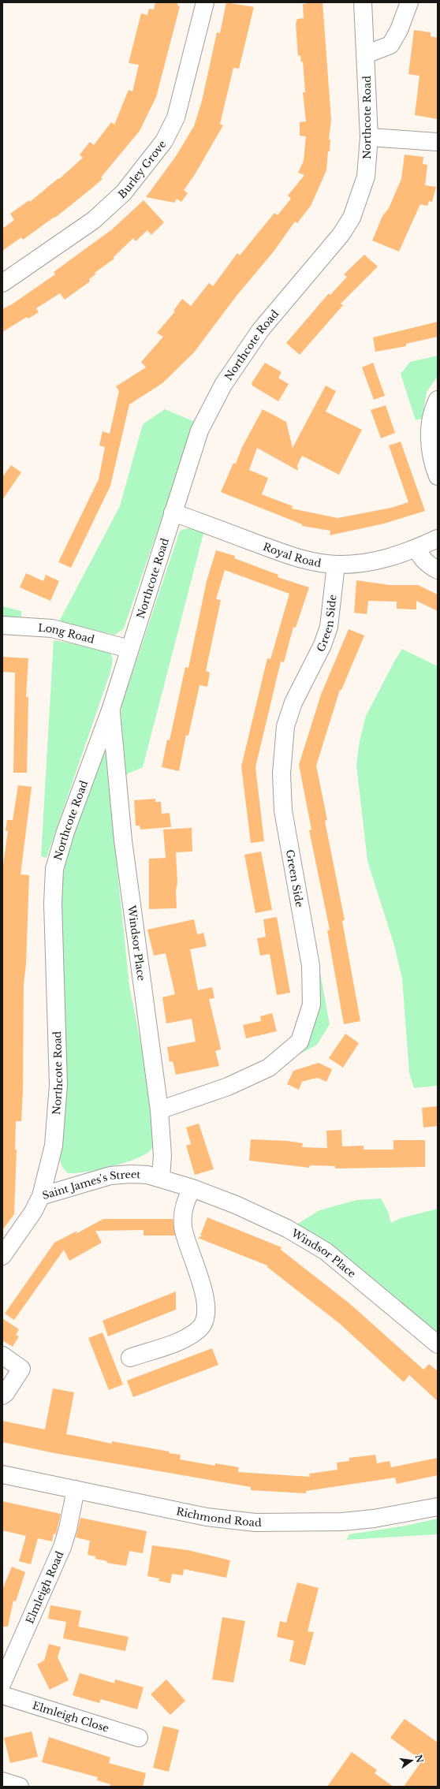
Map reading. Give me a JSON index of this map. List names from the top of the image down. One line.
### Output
{"streets":{"street":["Northcote Road","Burley Grove","Royal Road","Green Side","Long Road","Windsor Place","Saint James's Street","Richmond Road","Elmleigh Road","Elmleigh Close"]},"crossings":[["Northcote Road","Royal Road"],["Northcote Road","Long Road"],["Northcote Road","Windsor Place"],["Northcote Road","Saint James's Street"],["Royal Road","Green Side"],["Green Side","Windsor Place"],["Windsor Place","Saint James's Street"],["Richmond Road","Elmleigh Road"]],"north":"right"}
